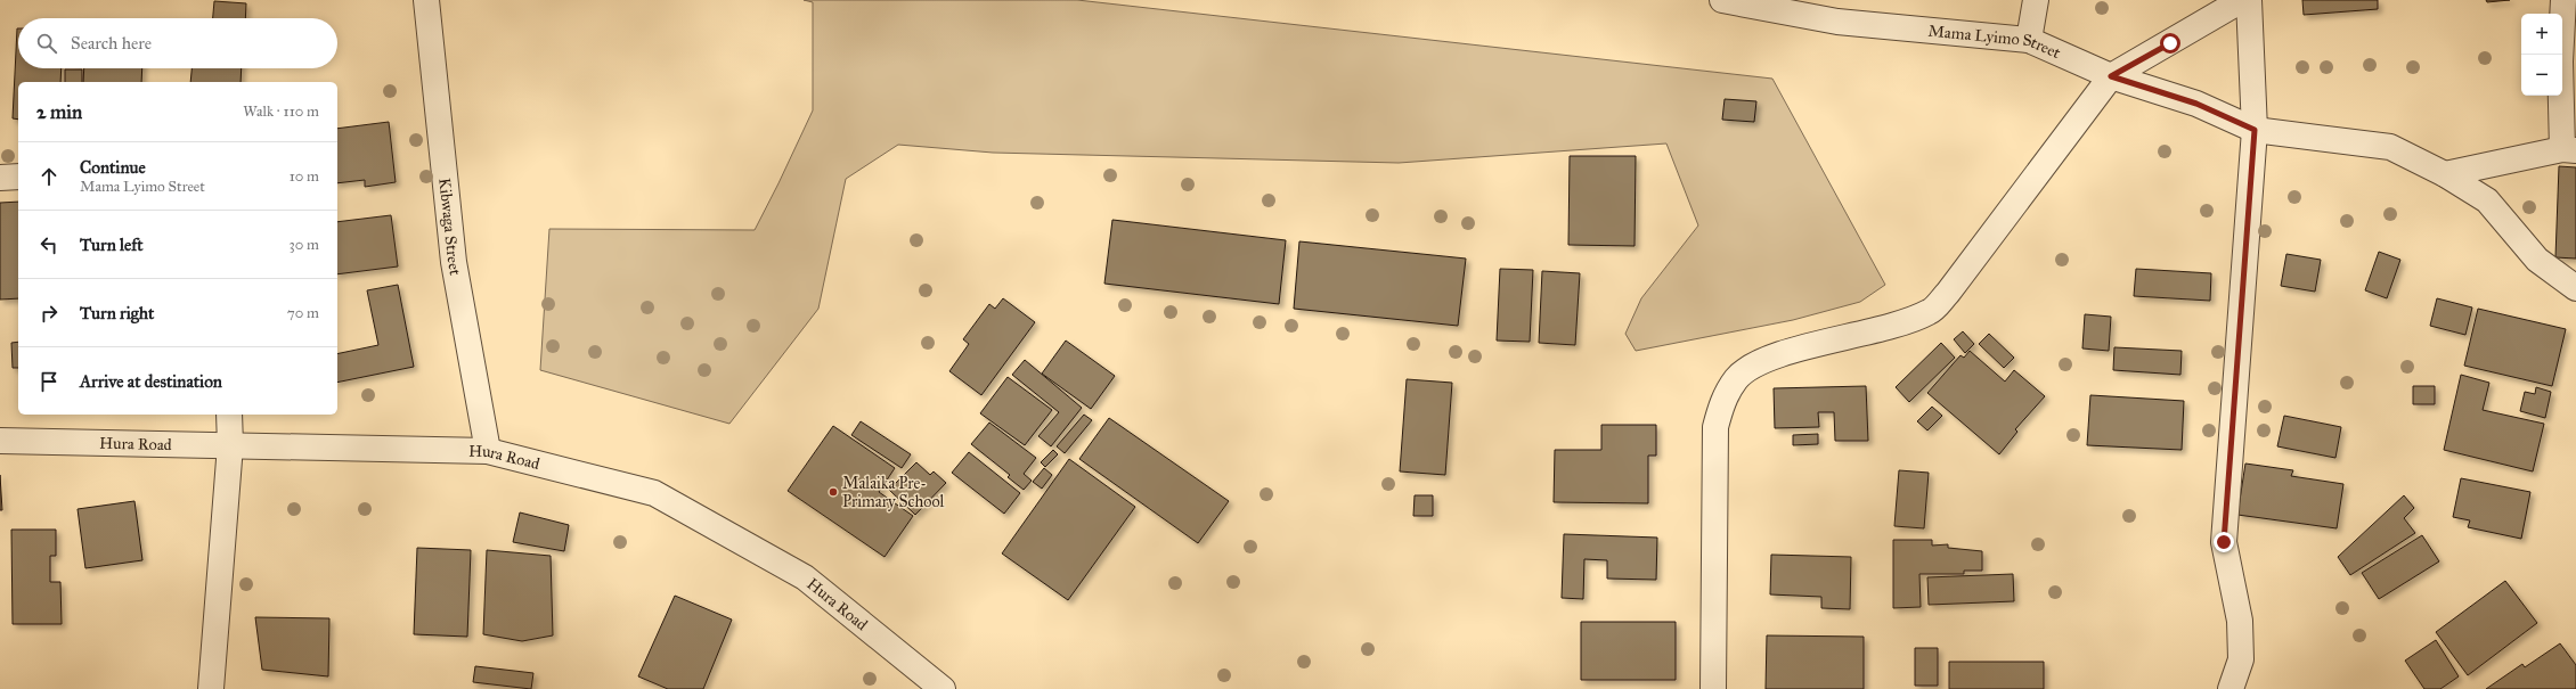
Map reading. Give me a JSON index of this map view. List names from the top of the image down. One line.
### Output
{"streets":{"street":["Mama Lyimo Street","Kibwaga Street","Hura Road"]},"crossings":[["Kibwaga Street","Hura Road"]],"places":["Malaika Pre- Primary School"],"page":{"map_buttons":["+","−"],"search":"Search here","heading":["2 min","Walk · 110 m"],"list":[["Continue","Mama Lyimo Street","10 m"],["Turn left","30 m"],["Turn right","70 m"],"Arrive at destination"]}}
